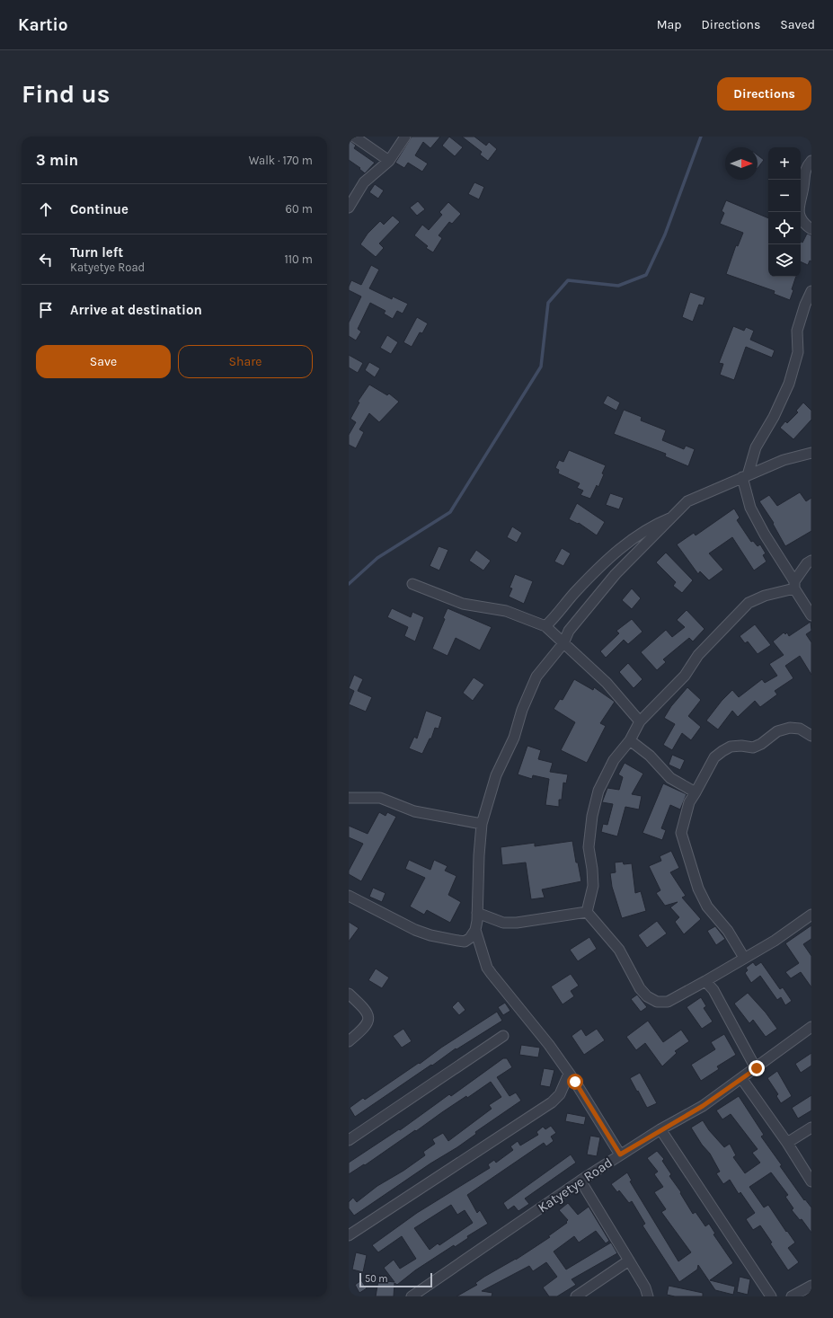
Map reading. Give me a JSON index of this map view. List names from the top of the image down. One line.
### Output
{"streets":{"street":["Katyetye Road"]},"scale_bar":"50 m","north":"right","page":{"header":"Kartio","nav":["Map","Directions","Saved"],"buttons":["Directions",["Save","Share"]],"title":"Find us","heading":["3 min","Walk · 170 m"],"map_buttons":["+","−"],"list":[["Continue","60 m"],["Turn left","Katyetye Road","110 m"],"Arrive at destination"],"scale":"50 m"}}
